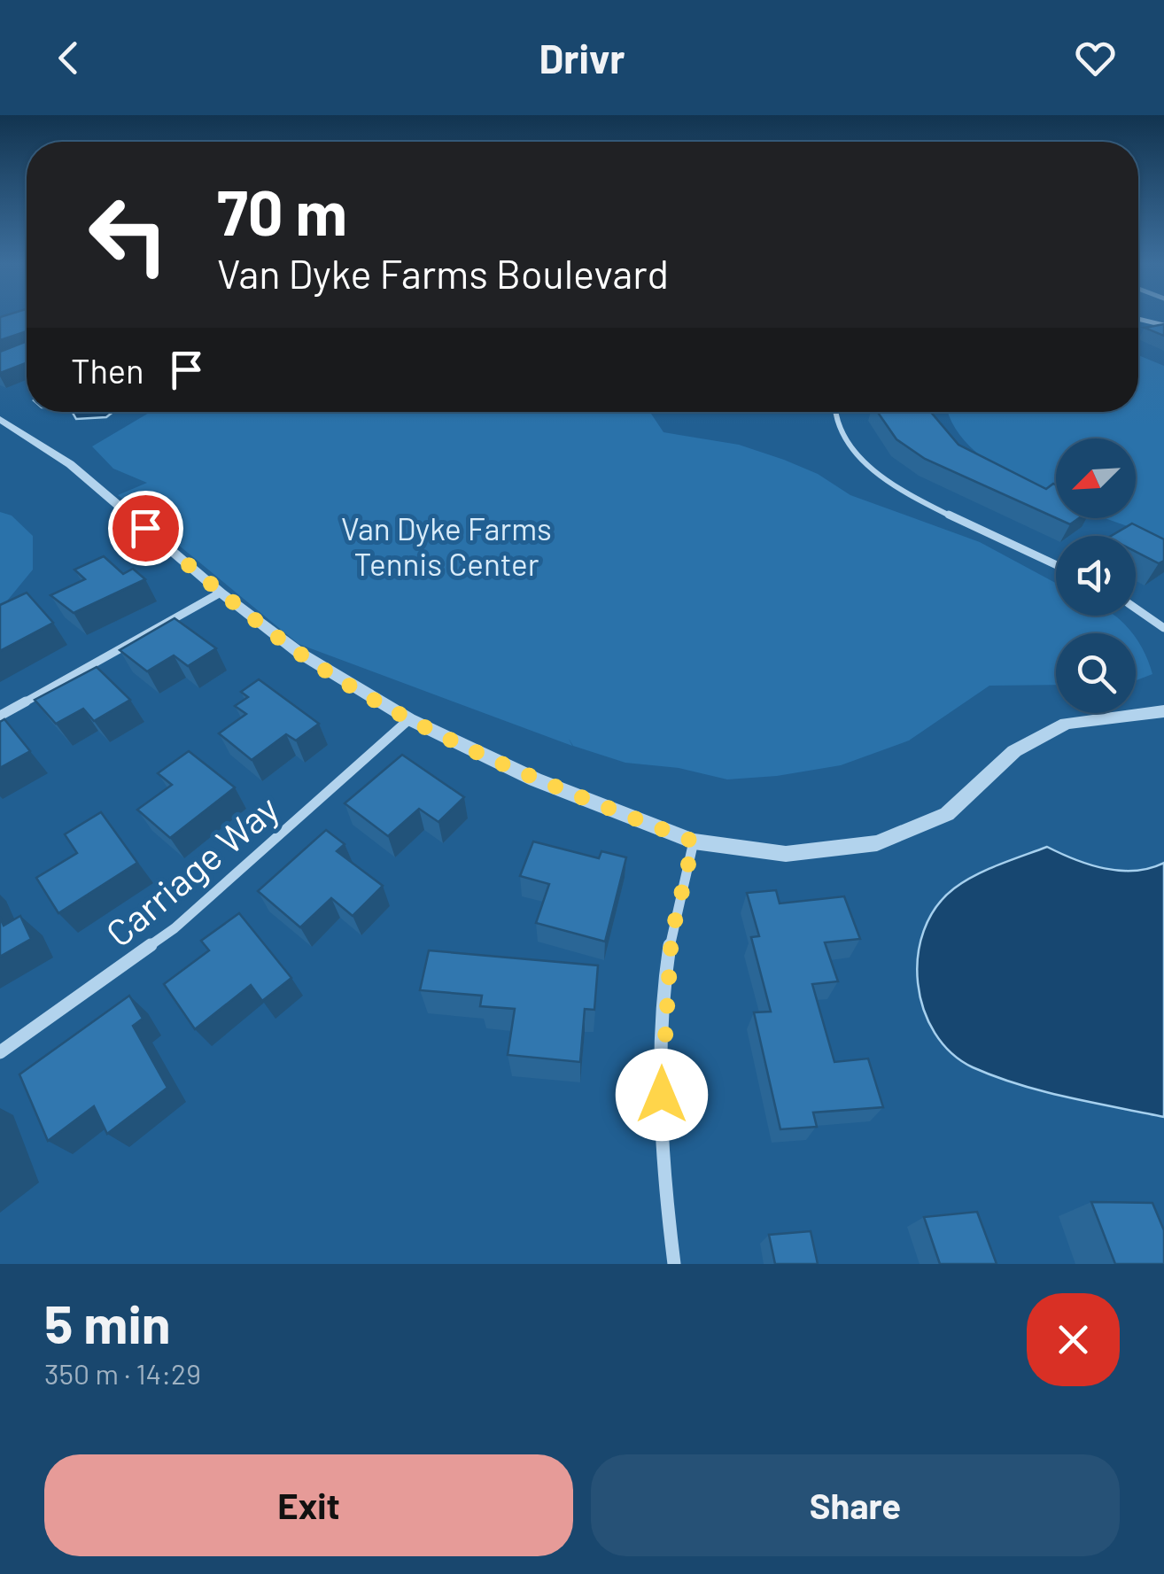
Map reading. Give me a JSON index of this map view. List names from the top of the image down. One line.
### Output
{"streets":{"street":["Carriage Way"]},"parks":["Van Dyke Farms Tennis Center"],"north":"bottom left","page":{"header":"Drivr","turn":["70 m","Van Dyke Farms Boulevard"],"then":"Then","heading":["5 min","350 m · 14:29"],"buttons":["Exit","Share"]}}
